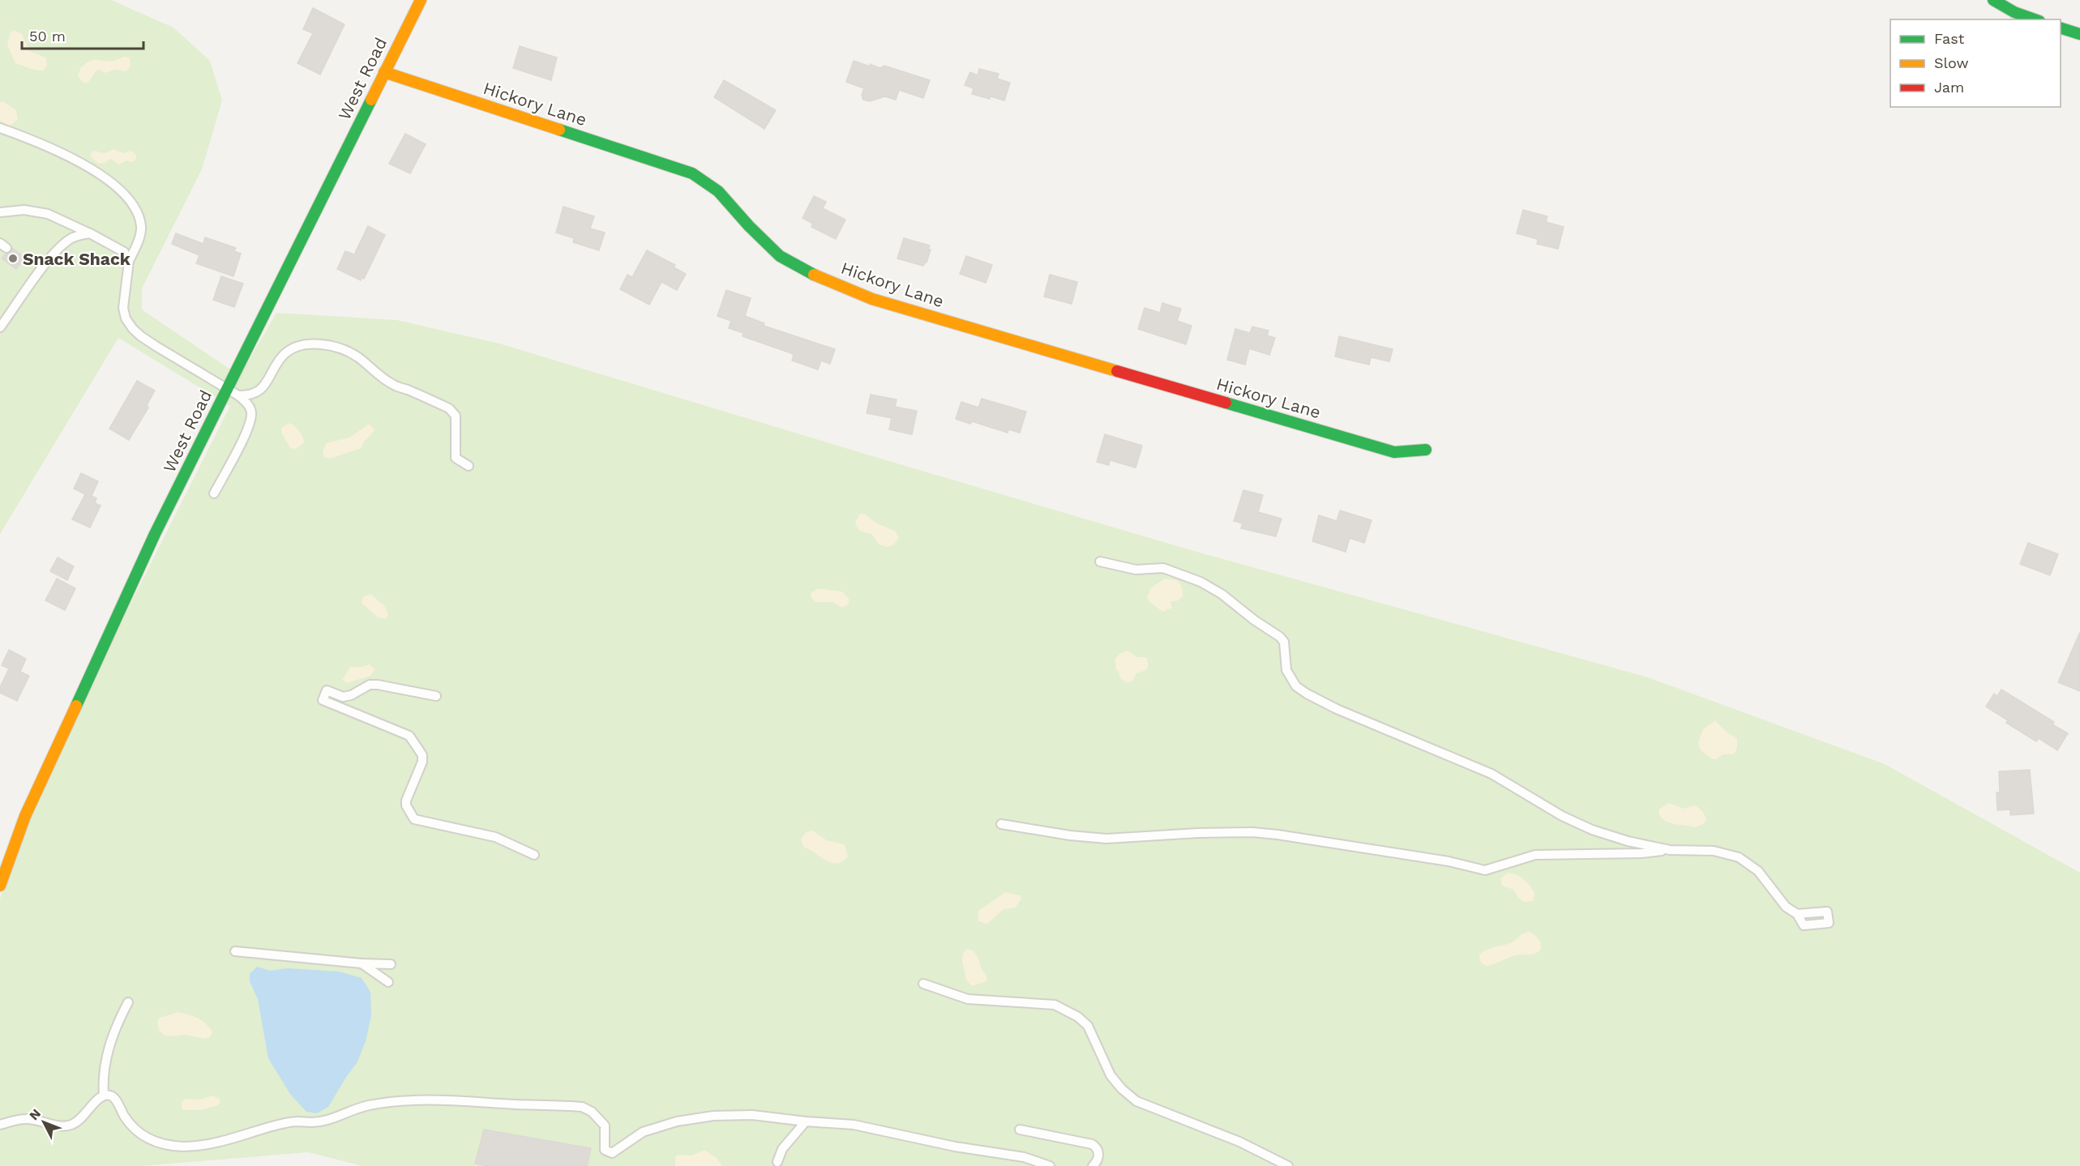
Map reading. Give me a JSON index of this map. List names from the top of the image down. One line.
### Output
{"streets":{"street":["West Road","Hickory Lane"]},"crossings":[["West Road","Hickory Lane"]],"places":["Snack Shack"],"legend":["Fast","Slow","Jam"],"scale_bar":"50 m","north":"top left"}
